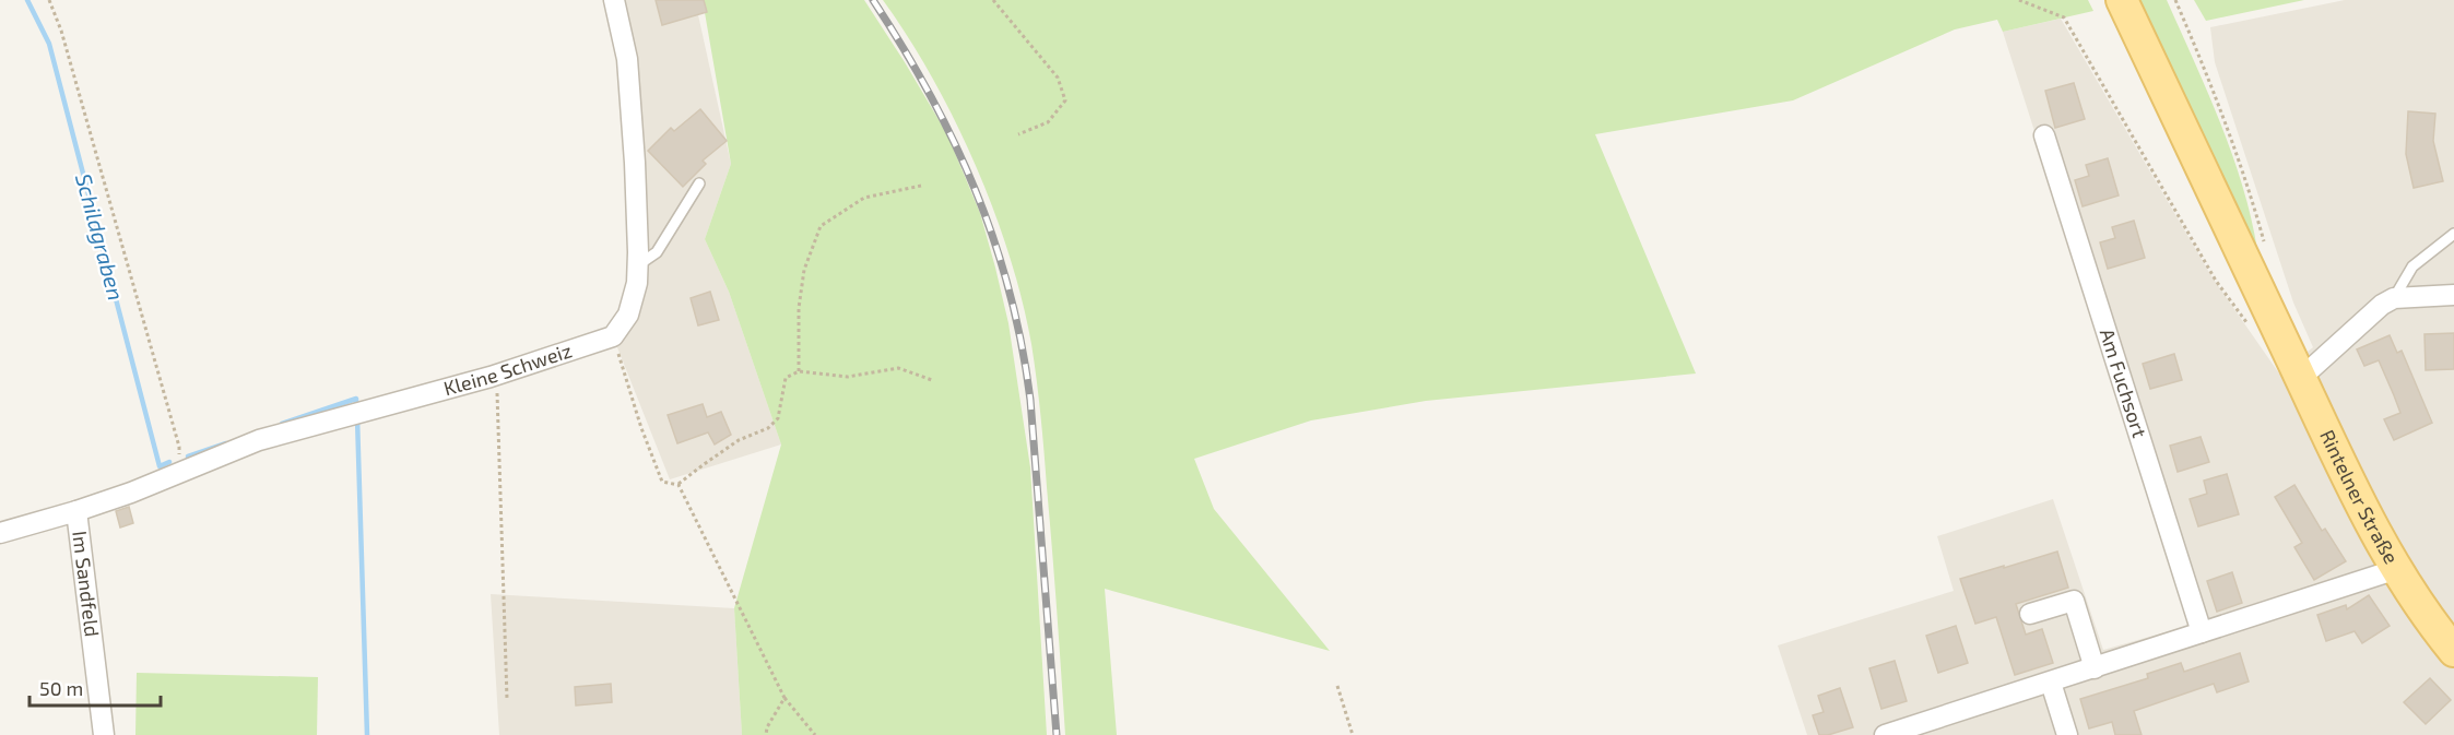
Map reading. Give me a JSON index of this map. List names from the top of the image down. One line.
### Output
{"streets":{"main road":["Rintelner Straße"],"street":["Kleine Schweiz","Am Fuchsort","Im Sandfeld"]},"crossings":[["Kleine Schweiz","Im Sandfeld"]],"water":["Schildgraben"],"scale_bar":"50 m"}
